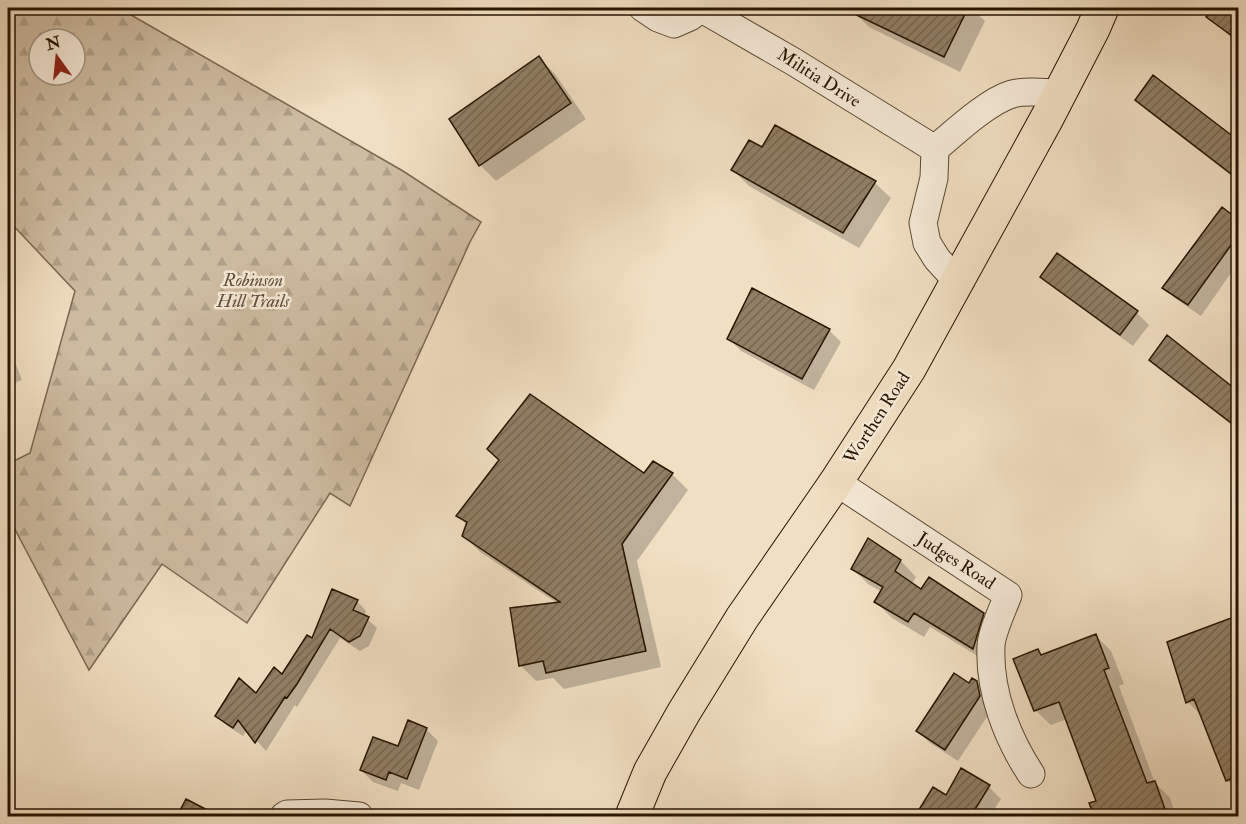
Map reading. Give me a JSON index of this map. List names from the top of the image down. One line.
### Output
{"streets":{"main road":["Worthen Road"],"street":["Militia Drive","Judges Road"]},"crossings":[["Worthen Road","Judges Road"]],"parks":["Robinson Hill Trails"],"north":"top"}
